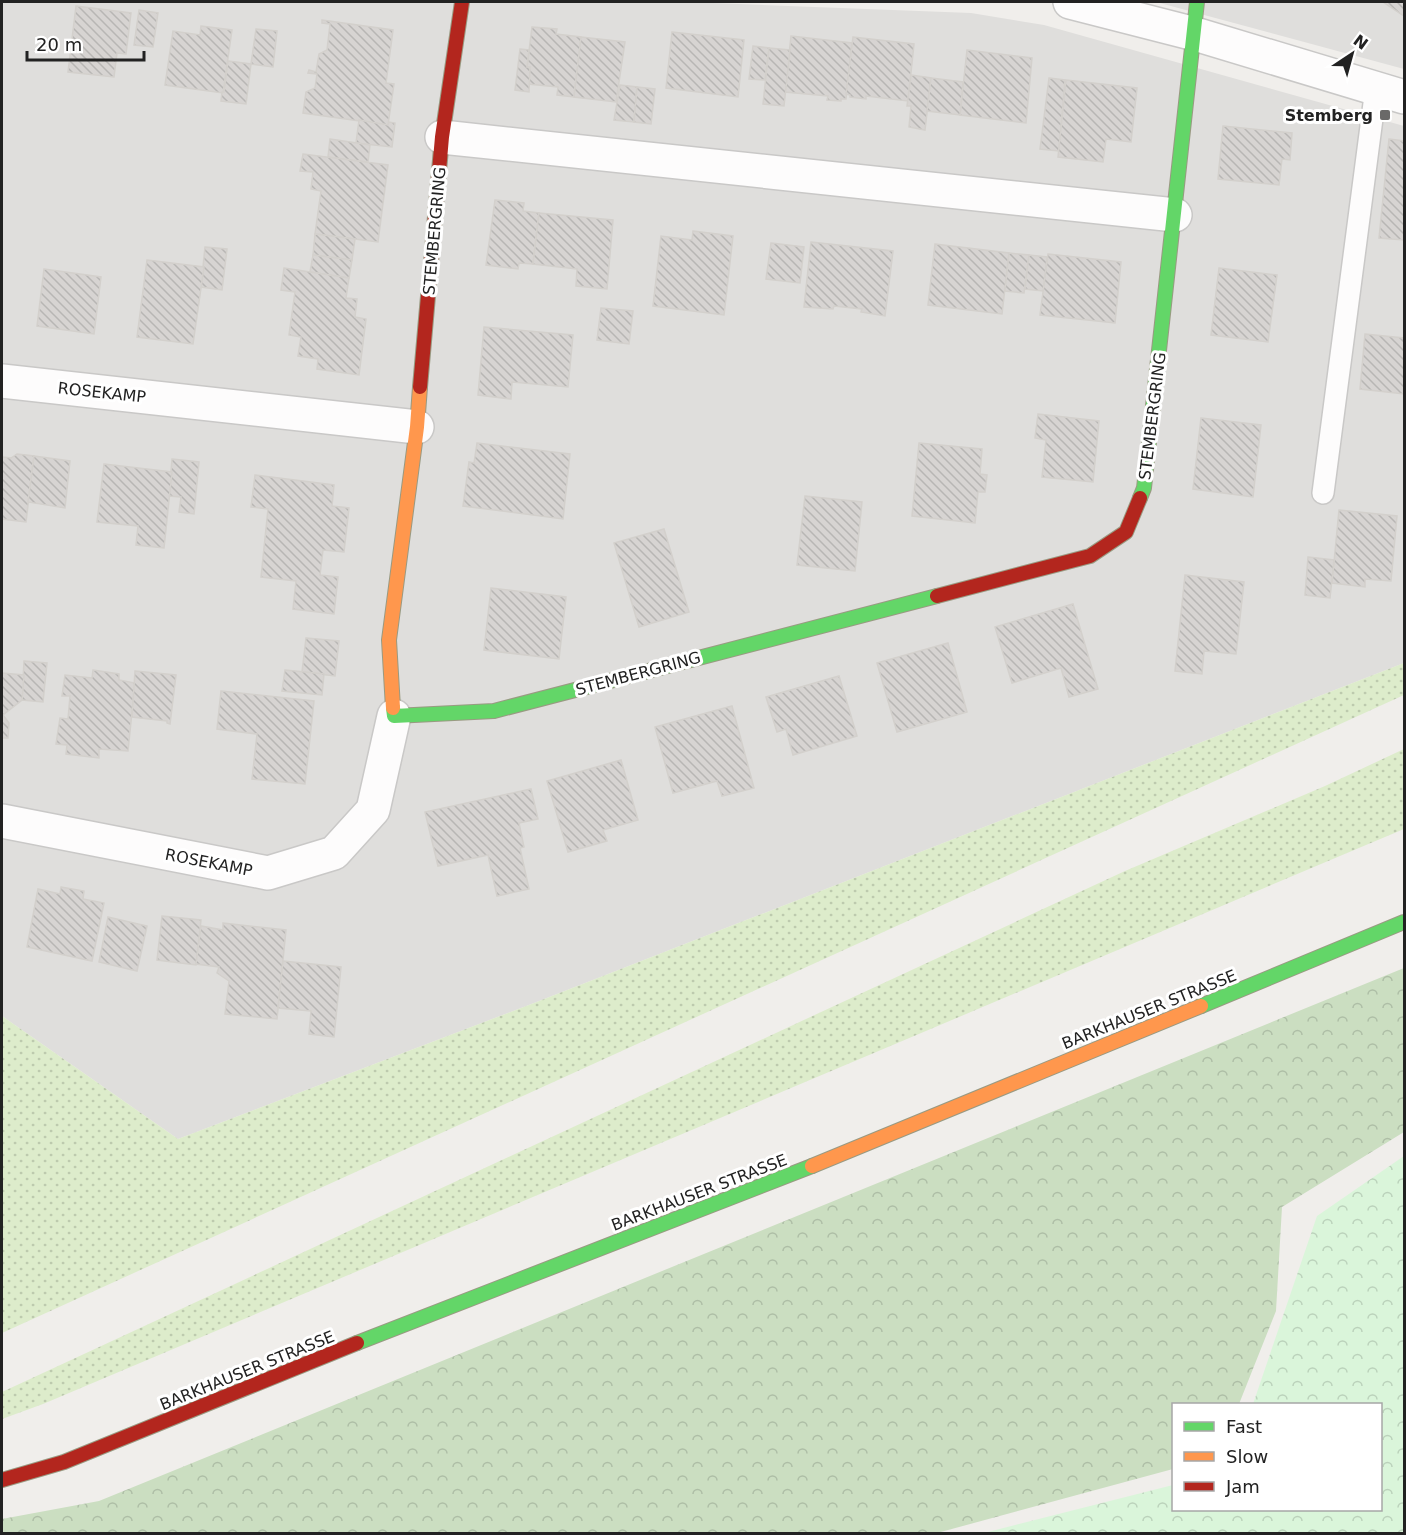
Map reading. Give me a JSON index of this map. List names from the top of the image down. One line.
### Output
{"streets":{"street":["STEMBERGRING","ROSEKAMP","BARKHAUSER STRASSE"]},"crossings":[["STEMBERGRING","ROSEKAMP"]],"places":{"transit":["Stemberg"]},"legend":["Fast","Slow","Jam"],"scale_bar":"20 m","north":"top right"}
